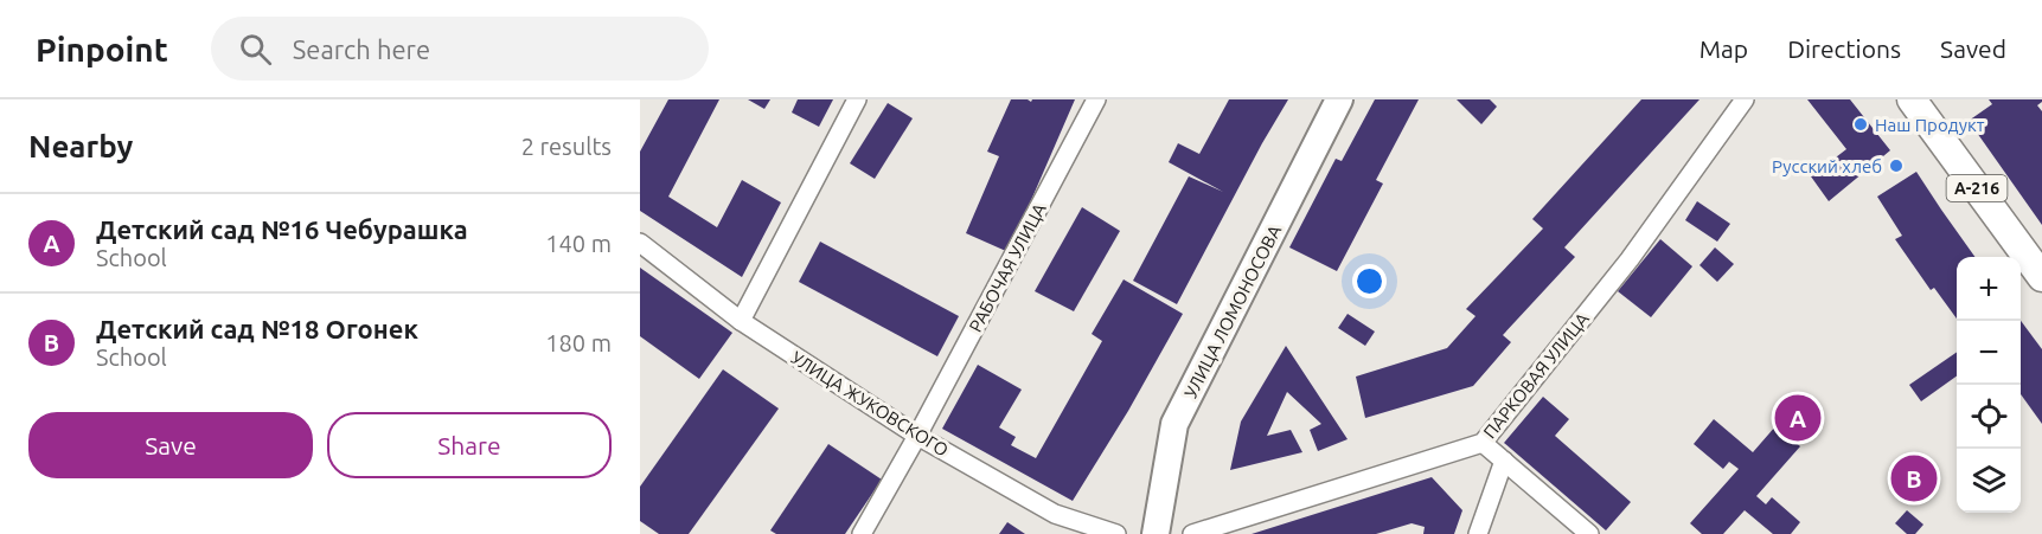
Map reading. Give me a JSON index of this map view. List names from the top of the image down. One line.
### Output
{"streets":{"main road":["А-216"],"street":["РАБОЧАЯ УЛИЦА","УЛИЦА ЛОМОНОСОВА","ПАРКОВАЯ УЛИЦА","УЛИЦА ЖУКОВСКОГО"]},"crossings":[["РАБОЧАЯ УЛИЦА","УЛИЦА ЖУКОВСКОГО"]],"places":["Наш Продукт","Русский хлеб"],"page":{"header":"Pinpoint","search":"Search here","nav":["Map","Directions","Saved"],"heading":["Nearby","2 results"],"list":[{"mark":"A","name":"Детский сад №16 Чебурашка","note":"School","value":"140 m"},{"mark":"B","name":"Детский сад №18 Огонек","note":"School","value":"180 m"}],"map_buttons":["+","−"],"buttons":["Save","Share"],"pins":["A","B"]}}
